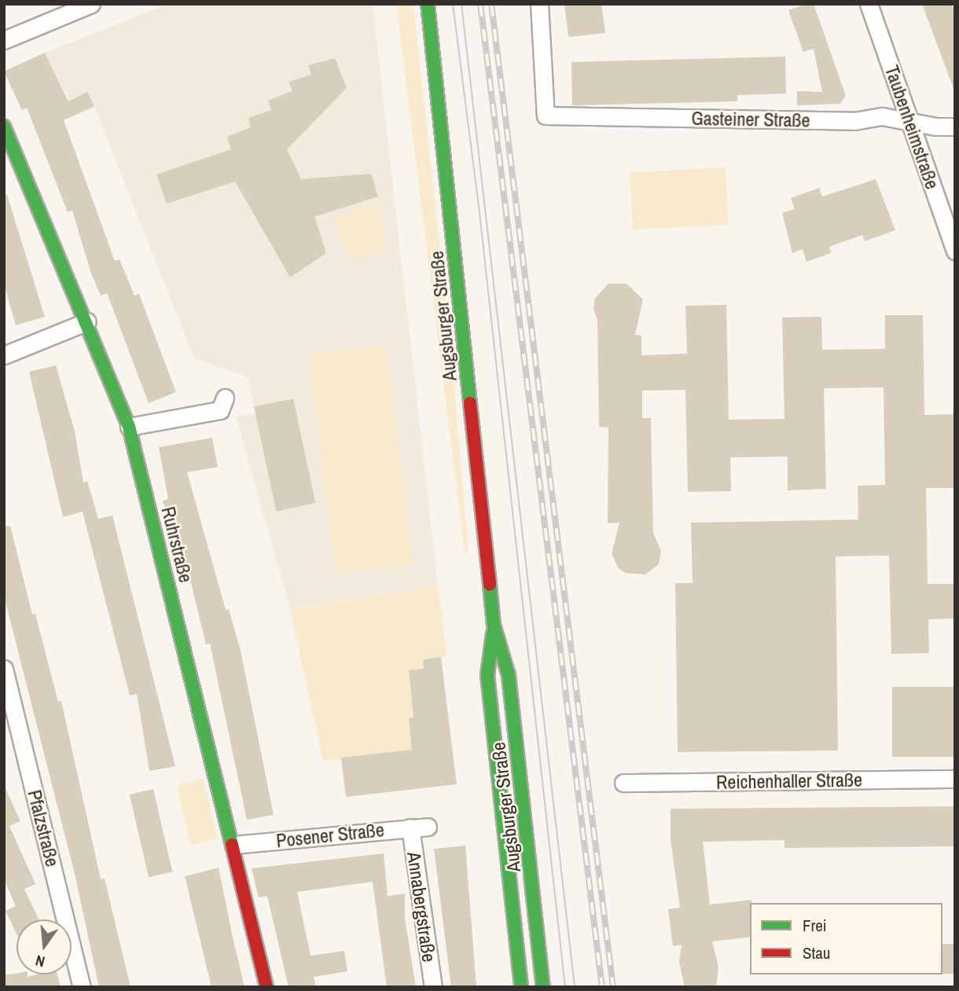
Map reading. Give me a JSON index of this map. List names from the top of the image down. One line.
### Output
{"streets":{"main road":["Augsburger Straße","Ruhrstraße"],"street":["Gasteiner Straße","Taubenheimstraße","Reichenhaller Straße","Pfalzstraße","Posener Straße","Annabergstraße"]},"crossings":[["Gasteiner Straße","Taubenheimstraße"],["Ruhrstraße","Posener Straße"],["Posener Straße","Annabergstraße"]],"legend":["Frei","Stau"],"north":"bottom"}
